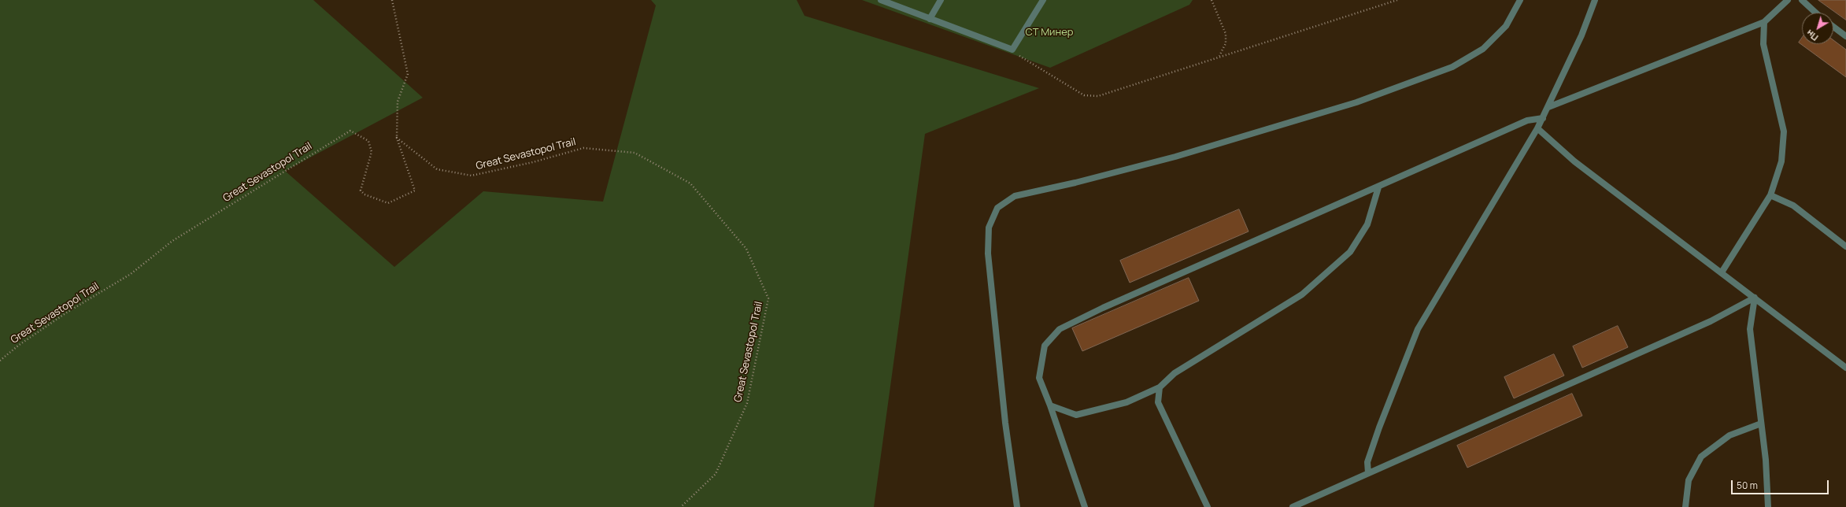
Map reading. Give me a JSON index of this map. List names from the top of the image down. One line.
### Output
{"streets":{"path":["Great Sevastopol Trail"]},"parks":["СТ Минер"],"scale_bar":"50 m","north":"bottom left"}
